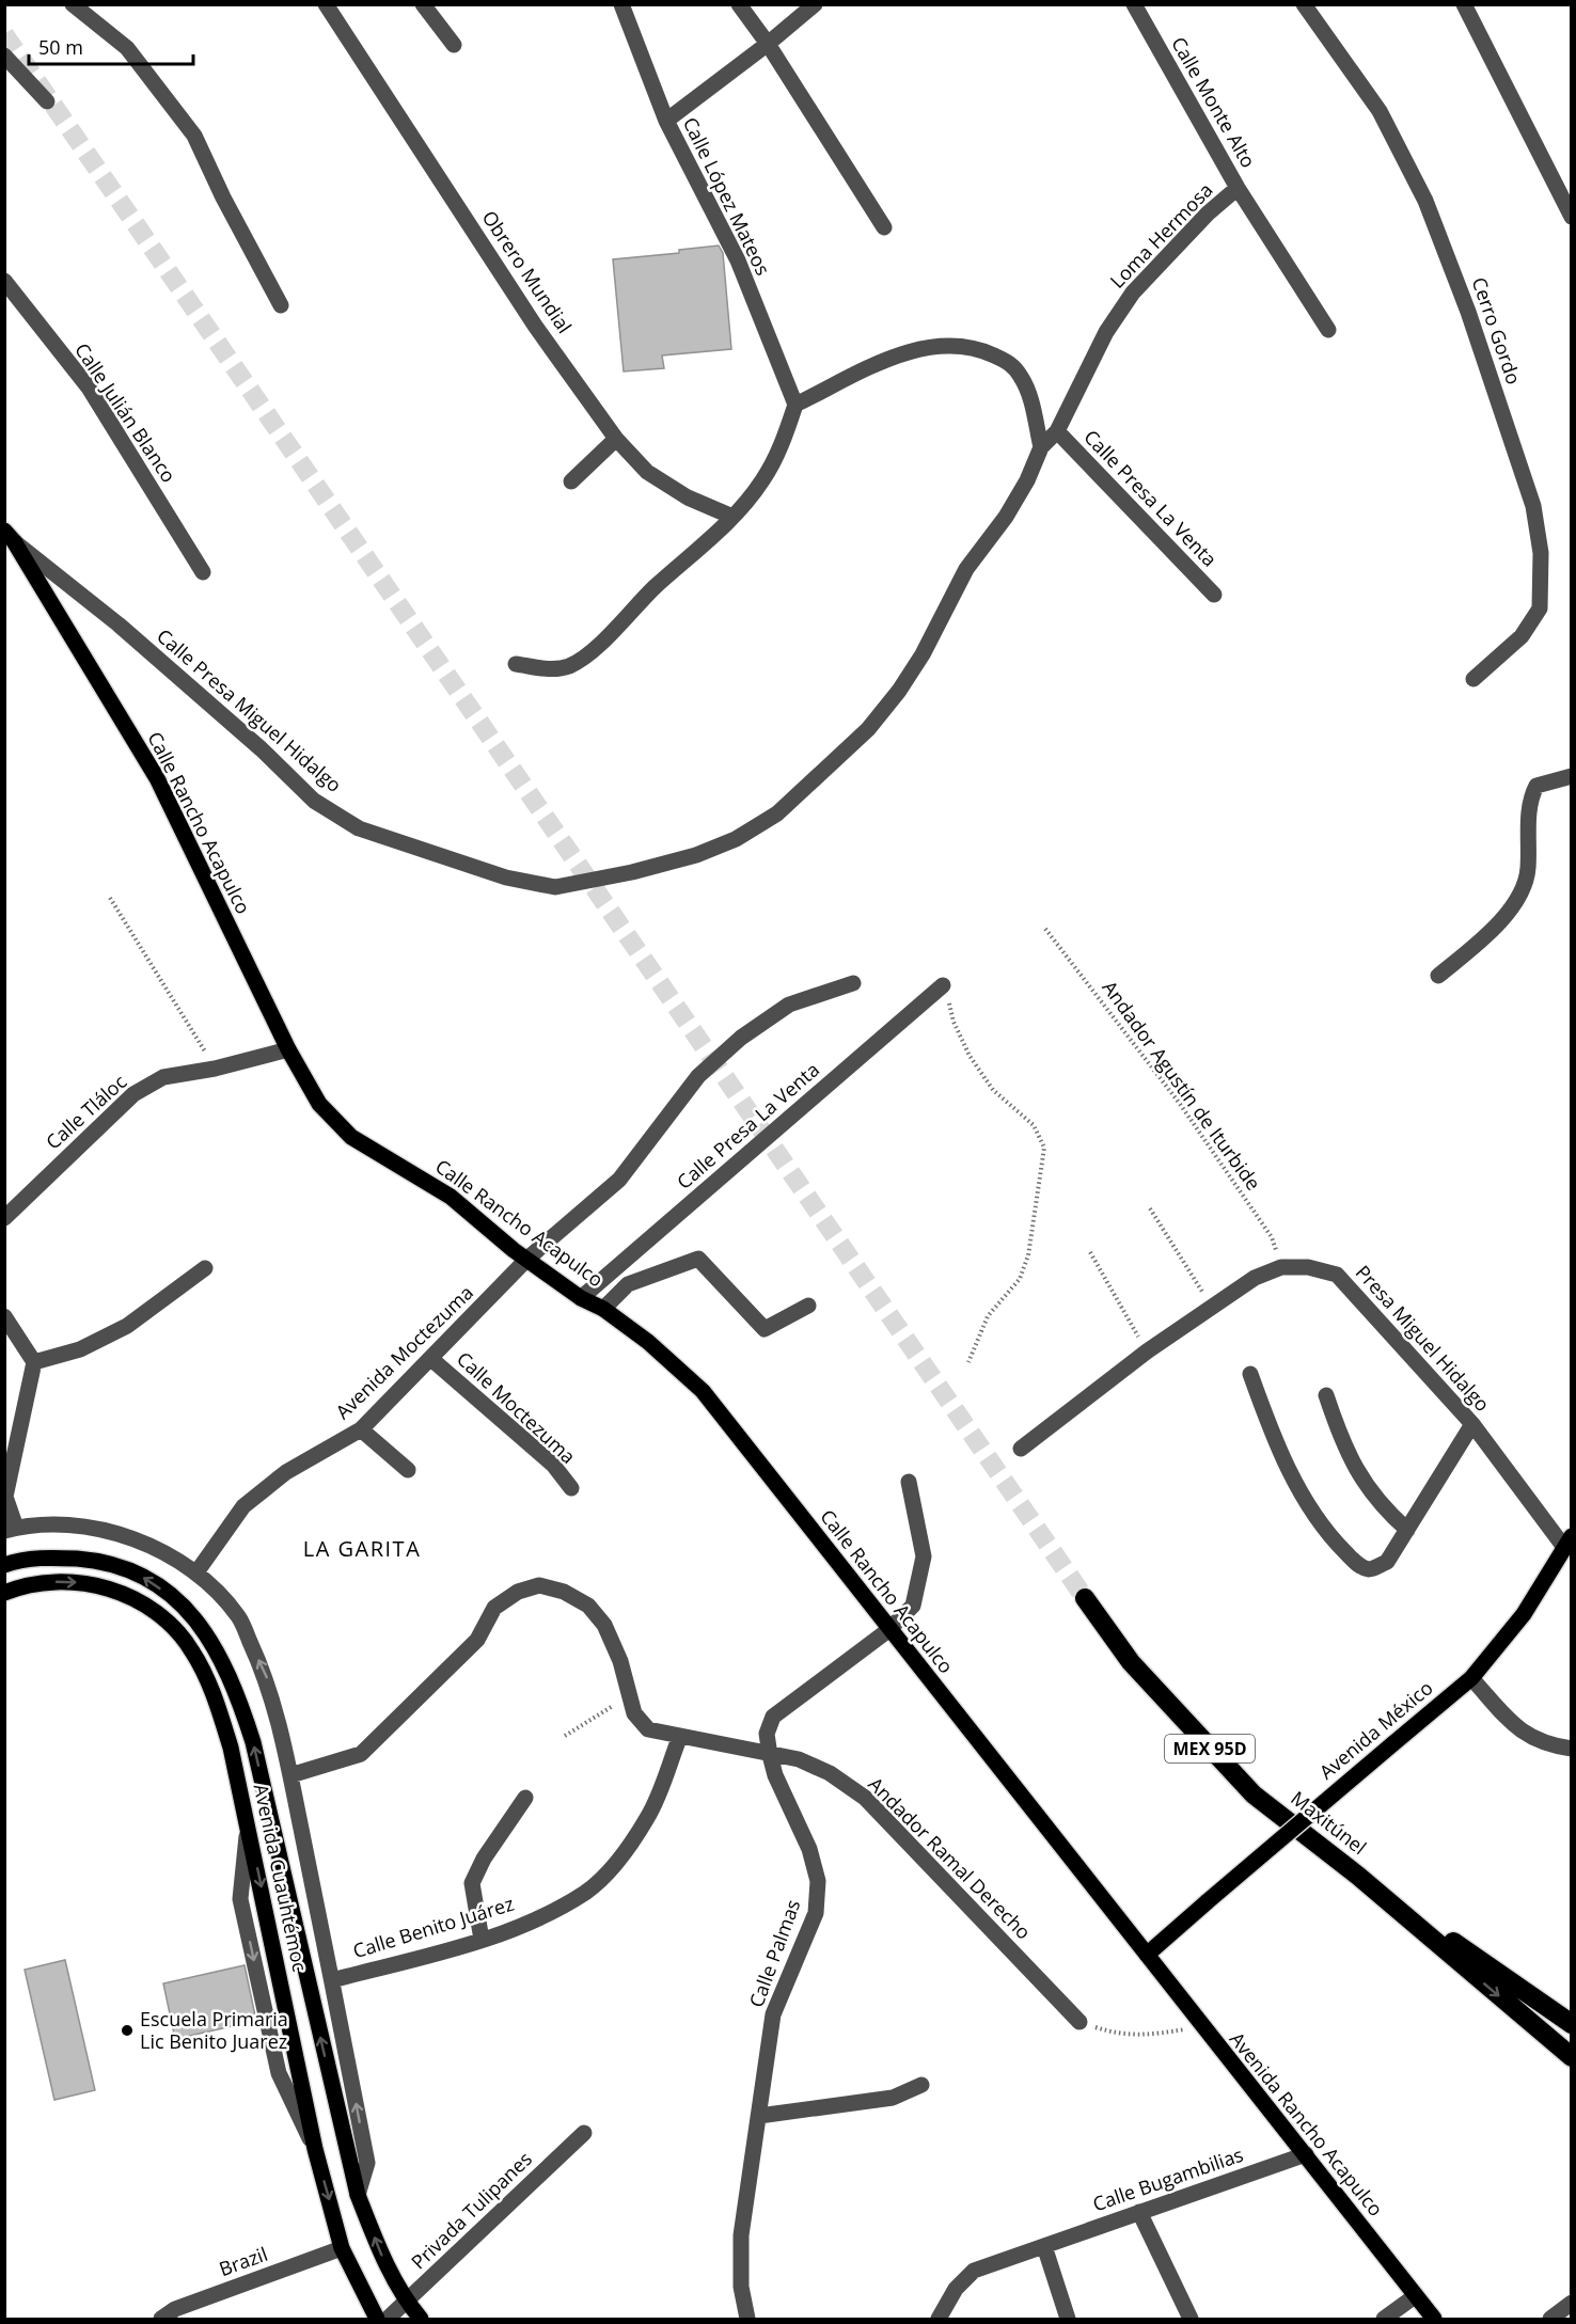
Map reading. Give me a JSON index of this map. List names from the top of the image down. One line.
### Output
{"streets":{"highway":["MEX 95D","Maxitúnel"],"main road":["Calle Rancho Acapulco","Avenida México","Avenida Cuauhtémoc","Avenida Rancho Acapulco"],"street":["Calle Monte Alto","Calle López Mateos","Loma Hermosa","Obrero Mundial","Cerro Gordo","Calle Julián Blanco","Calle Presa La Venta","Calle Presa Miguel Hidalgo","Calle Tláloc","Presa Miguel Hidalgo","Avenida Moctezuma","Calle Moctezuma","Andador Ramal Derecho","Calle Benito Juárez","Calle Palmas","Calle Bugambilias","Privada Tulipanes","Brazil"],"path":["Andador Agustín de Iturbide"]},"crossings":[["Calle Monte Alto","Loma Hermosa"],["Loma Hermosa","Calle Presa La Venta"],["Loma Hermosa","Calle Presa Miguel Hidalgo"],["Calle Presa La Venta","Calle Rancho Acapulco"],["Calle Presa Miguel Hidalgo","Calle Rancho Acapulco"],["Calle Rancho Acapulco","Calle Tláloc"],["Calle Rancho Acapulco","Avenida Moctezuma"],["Calle Rancho Acapulco","Avenida México"],["Calle Rancho Acapulco","Calle Palmas"],["Calle Rancho Acapulco","Avenida Rancho Acapulco"],["Andador Agustín de Iturbide","Presa Miguel Hidalgo"],["Presa Miguel Hidalgo","Avenida México"],["Avenida Moctezuma","Calle Moctezuma"],["Avenida Moctezuma","Avenida Cuauhtémoc"],["Avenida México","Avenida Rancho Acapulco"],["MEX 95D","Maxitúnel"],["Andador Ramal Derecho","Avenida Cuauhtémoc"],["Andador Ramal Derecho","Calle Benito Juárez"],["Andador Ramal Derecho","Calle Palmas"],["Avenida Cuauhtémoc","Calle Benito Juárez"],["Avenida Cuauhtémoc","Privada Tulipanes"],["Avenida Cuauhtémoc","Brazil"],["Avenida Rancho Acapulco","Calle Bugambilias"]],"districts":["LA GARITA"],"places":["Escuela Primaria Lic Benito Juarez"],"scale_bar":"50 m"}
